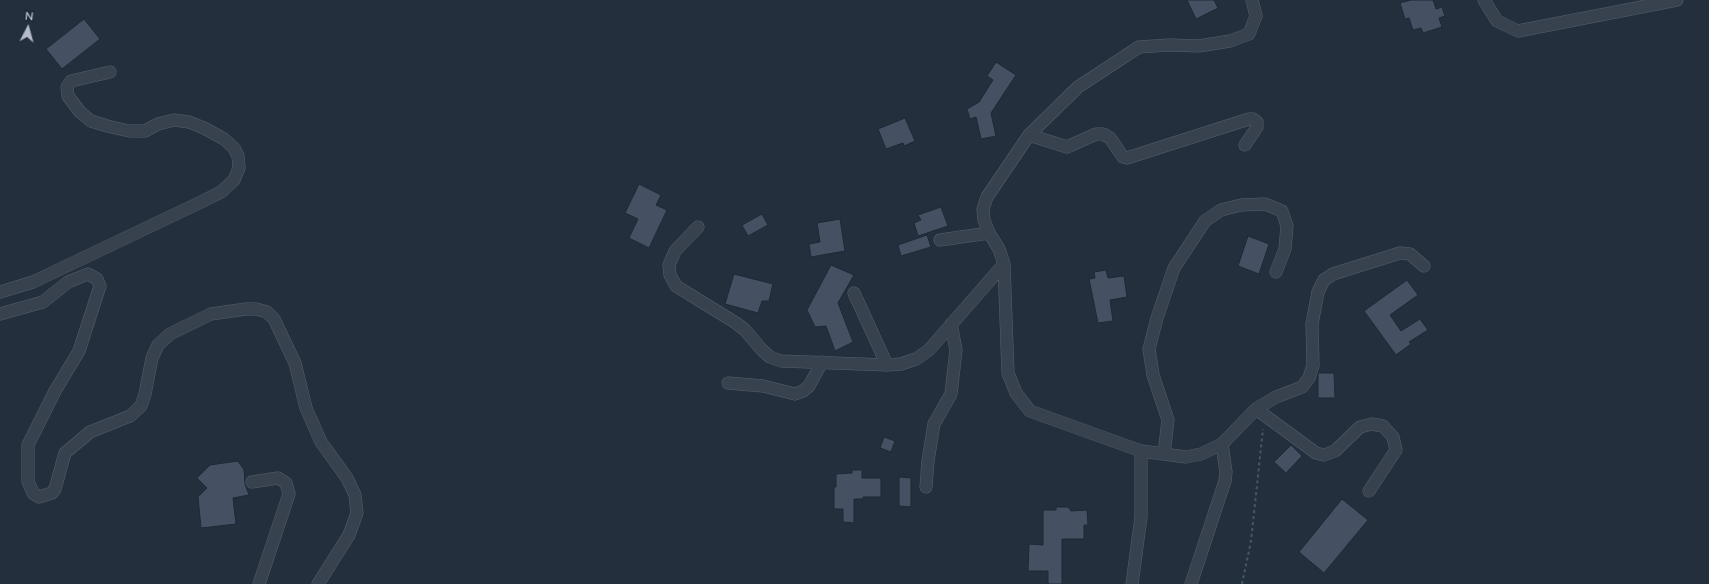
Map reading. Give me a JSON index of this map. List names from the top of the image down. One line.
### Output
{"north":"top"}
